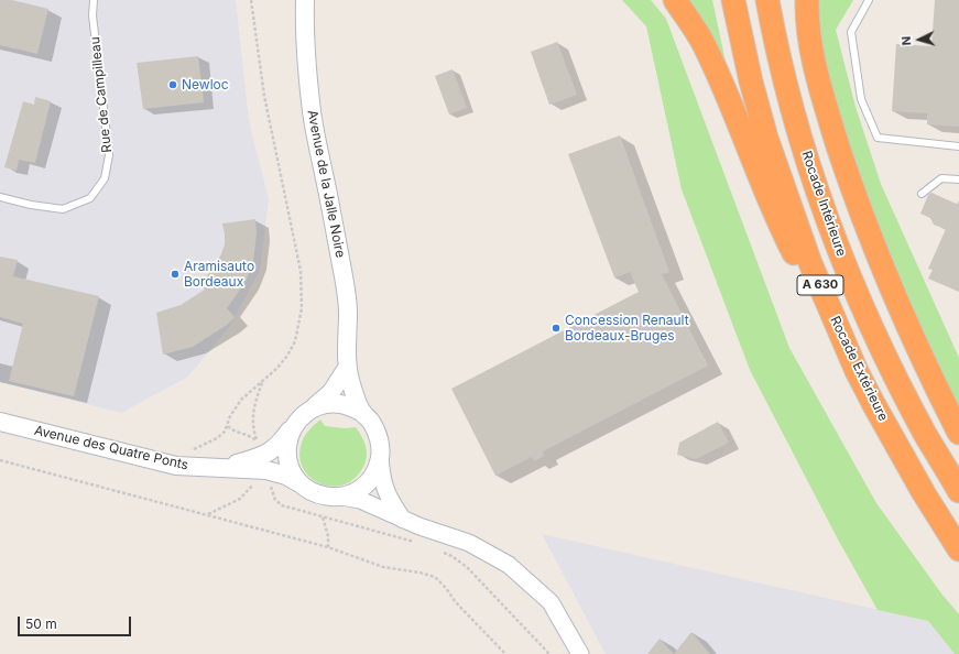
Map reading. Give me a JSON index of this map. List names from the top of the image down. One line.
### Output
{"streets":{"highway":["Rocade Intérieure","A 630","Rocade Extérieure"],"main road":["Avenue de la Jalle Noire","Avenue des Quatre Ponts"],"lane":["Rue de Campilleau"]},"places":["Newloc","Aramisauto Bordeaux","Concession Renault Bordeaux-Bruges"],"scale_bar":"50 m","north":"left"}
